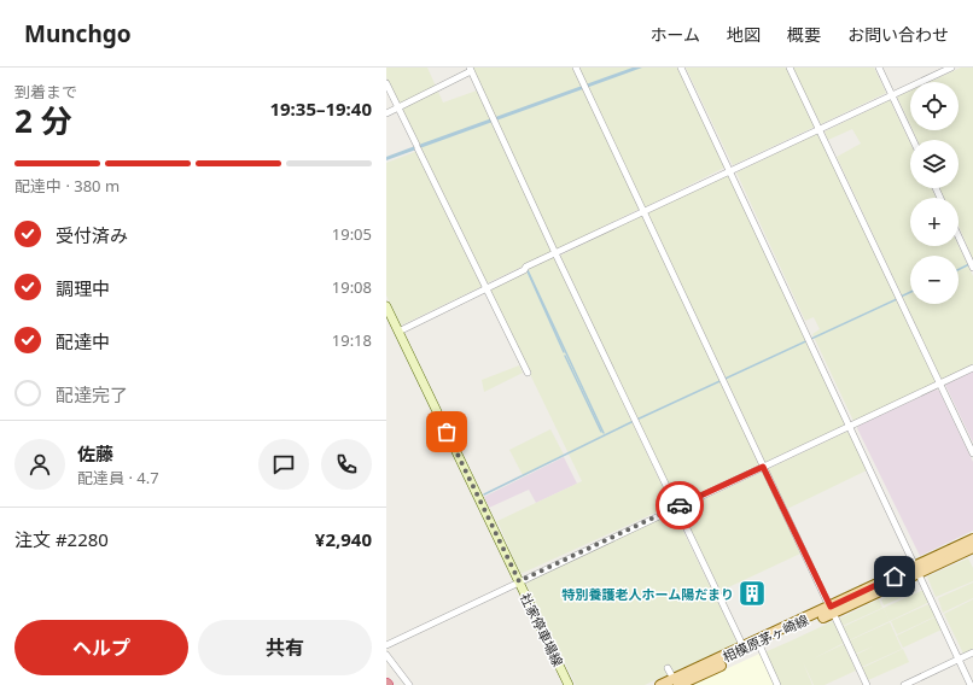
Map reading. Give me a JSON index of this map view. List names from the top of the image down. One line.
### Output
{"streets":{"main road":["社家停車場線","相模原茅ヶ崎線"]},"places":{"building":["特別養護老人ホーム陽だまり"]},"page":{"header":"Munchgo","nav":["ホーム","地図","概要","お問い合わせ"],"heading":["2 分","到着まで","19:35–19:40"],"panel":["佐藤","配達員 · 4.7","注文 #2280","¥2,940"],"map_buttons":["+","−"],"bar":"配達中 · 380 m","list":[["受付済み","19:05"],["調理中","19:08"],["配達中","19:18"],"配達完了"],"buttons":["ヘルプ","共有"]}}
